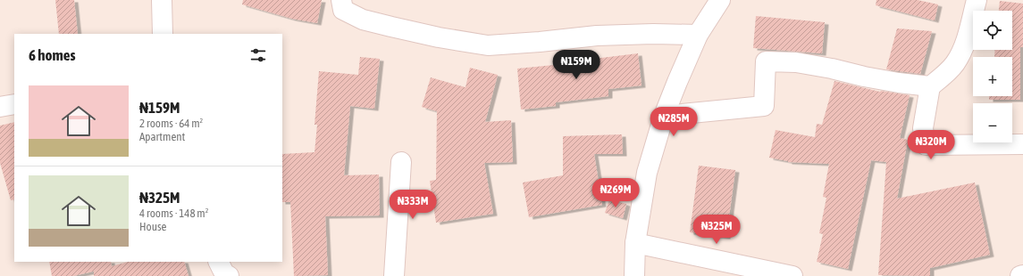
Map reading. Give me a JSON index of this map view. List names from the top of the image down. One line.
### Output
{"page":{"map_buttons":["+","−"],"heading":"6 homes","price":["₦159M","₦285M","₦320M","₦269M","₦333M","₦325M"],"list":[{"name":"₦159M","note":"2 rooms · 64 m² · Apartment"},{"name":"₦325M","note":"4 rooms · 148 m² · House"}]}}
